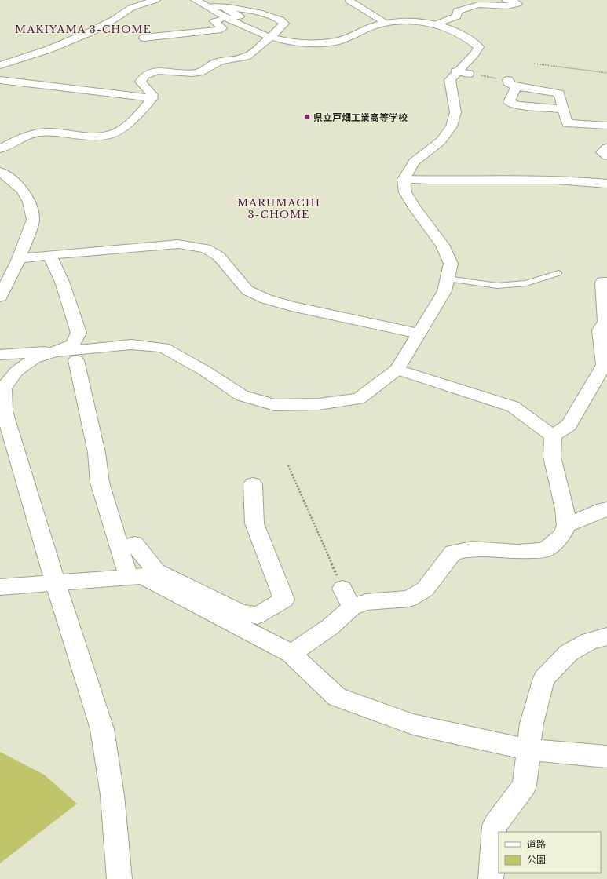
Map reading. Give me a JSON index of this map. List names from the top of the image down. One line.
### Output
{"districts":["MAKIYAMA 3-CHOME","MARUMACHI 3-CHOME"],"places":["県立戸畑工業高等学校"],"legend":["道路","公園"]}
